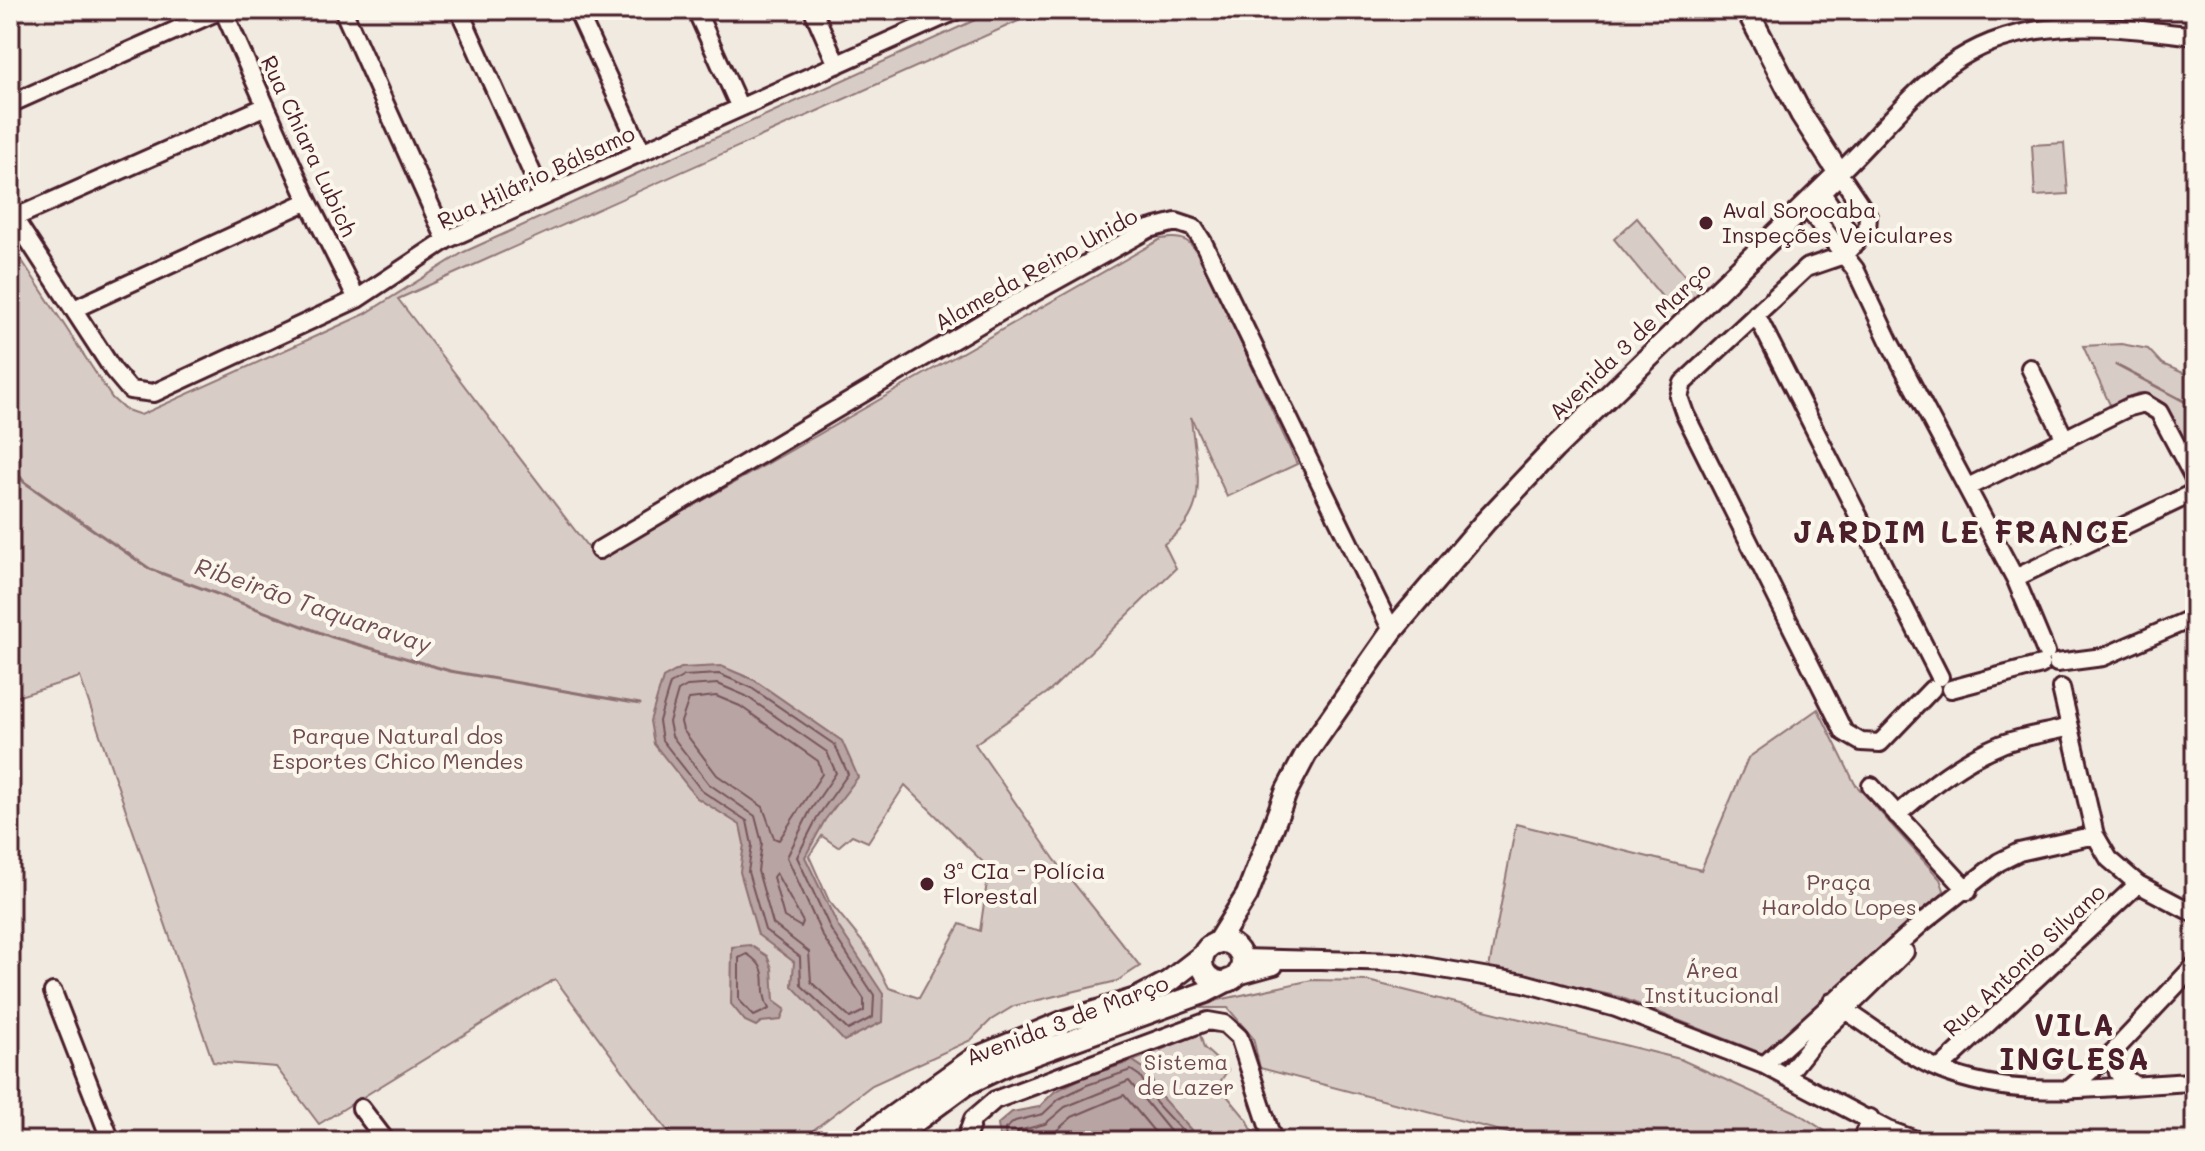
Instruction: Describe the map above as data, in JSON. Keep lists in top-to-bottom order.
{
  "streets": {
    "main road": ["Avenida 3 de Março"],
    "street": [
      "Rua Chiara Lubich",
      "Rua Hilário Bálsamo",
      "Alameda Reino Unido",
      "Rua Antonio Silvano"
    ]
  },
  "crossings": [
    ["Rua Chiara Lubich", "Rua Hilário Bálsamo"],
    ["Alameda Reino Unido", "Avenida 3 de Março"]
  ],
  "districts": ["JARDIM LE FRANCE", "VILA INGLESA"],
  "water": ["Ribeirão Taquaravay"],
  "parks": [
    "Parque Natural dos Esportes Chico Mendes",
    "Praça Haroldo Lopes",
    "Área Institucional",
    "Sistema de Lazer"
  ],
  "places": ["Aval Sorocaba Inspeções Veiculares", "3ª CIa - Polícia Florestal"]
}
